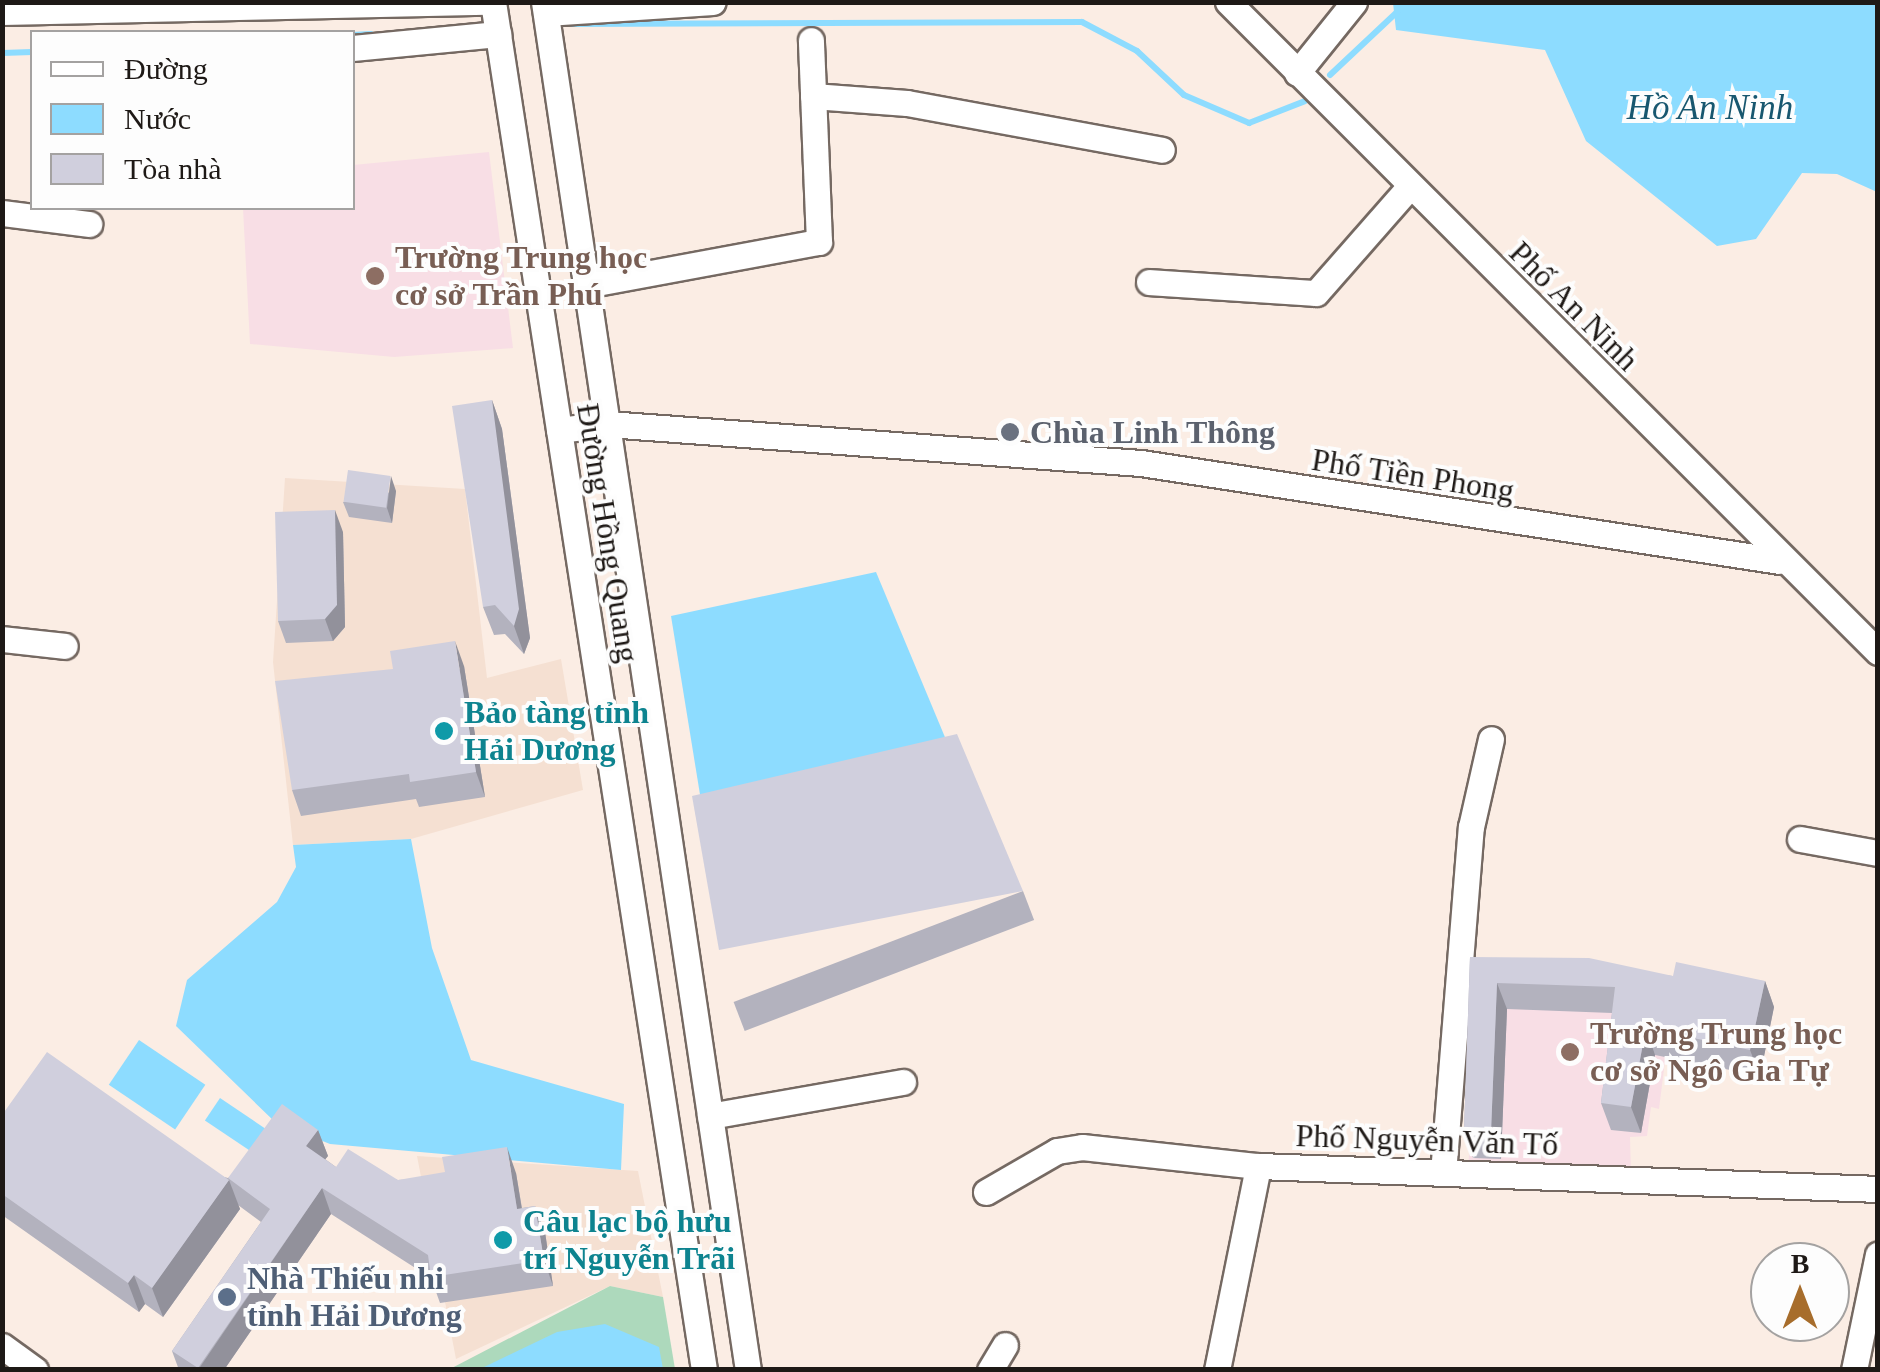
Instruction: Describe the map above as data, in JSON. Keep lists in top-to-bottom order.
{
  "streets": {
    "street": [
      "Phố An Ninh",
      "Phố Tiền Phong",
      "Đường Hồng Quang",
      "Phố Nguyễn Văn Tố"
    ]
  },
  "crossings": [
    ["Phố An Ninh", "Phố Tiền Phong"],
    ["Phố Tiền Phong", "Đường Hồng Quang"]
  ],
  "water": ["Hồ An Ninh"],
  "places": [
    "Trường Trung học cơ sở Trần Phú",
    "Chùa Linh Thông",
    "Bảo tàng tỉnh Hải Dương",
    "Trường Trung học cơ sở Ngô Gia Tự",
    "Câu lạc bộ hưu trí Nguyễn Trãi",
    "Nhà Thiếu nhi tỉnh Hải Dương"
  ],
  "legend": ["Đường", "Nước", "Tòa nhà"],
  "north": "top"
}
